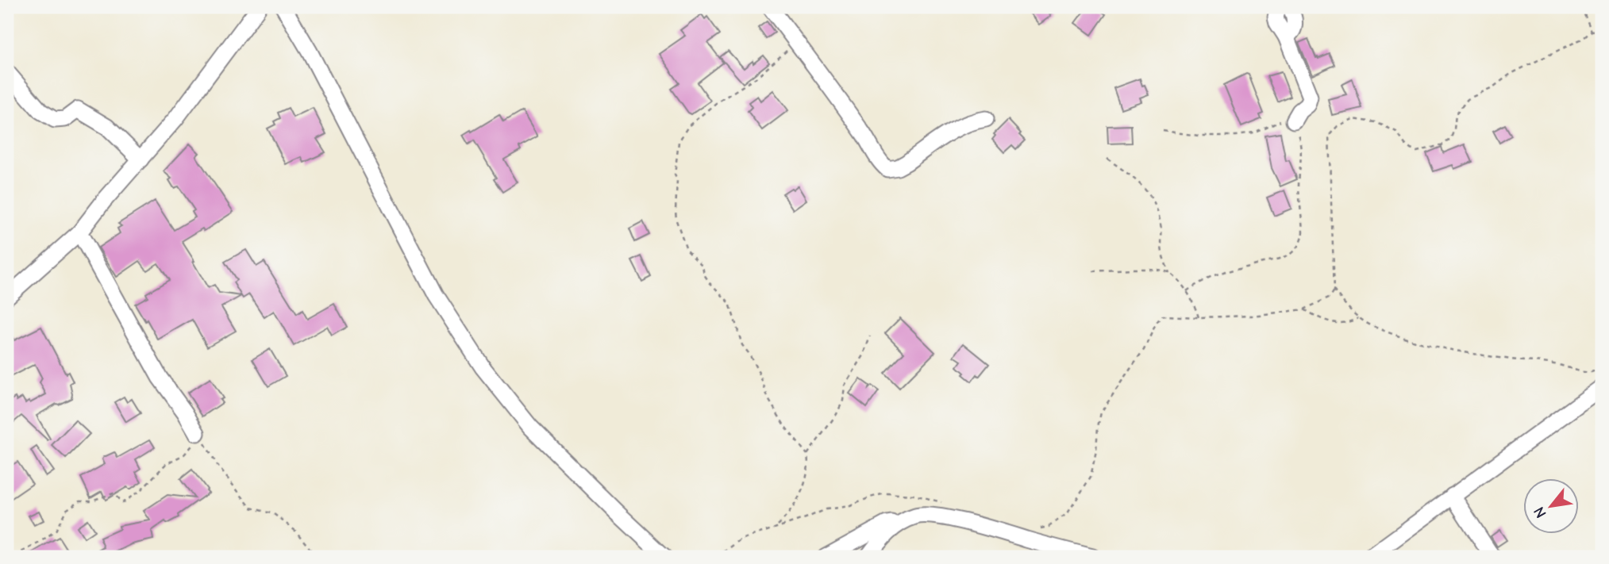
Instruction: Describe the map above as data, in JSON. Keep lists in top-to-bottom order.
{
  "north": "bottom left"
}
